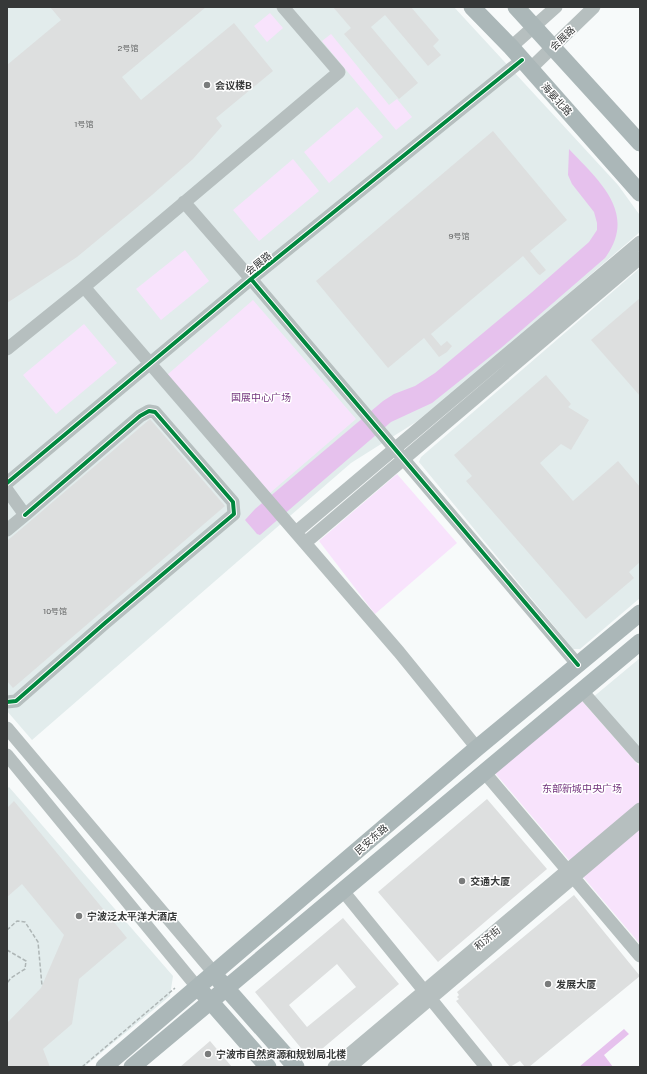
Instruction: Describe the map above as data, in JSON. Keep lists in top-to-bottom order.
{
  "streets": {
    "main road": ["海晏北路", "民安东路"],
    "street": ["会展路", "和济街"]
  },
  "crossings": [
    ["会展路", "海晏北路"]
  ],
  "parks": ["国展中心广场", "东部新城中央广场"],
  "places": [
    "会议楼B",
    "交通大厦",
    "宁波泛太平洋大酒店",
    "发展大厦",
    "宁波市自然资源和规划局北楼"
  ],
  "house_numbers": [
    "2号馆",
    "1号馆",
    "9号馆",
    "10号馆"
  ]
}
